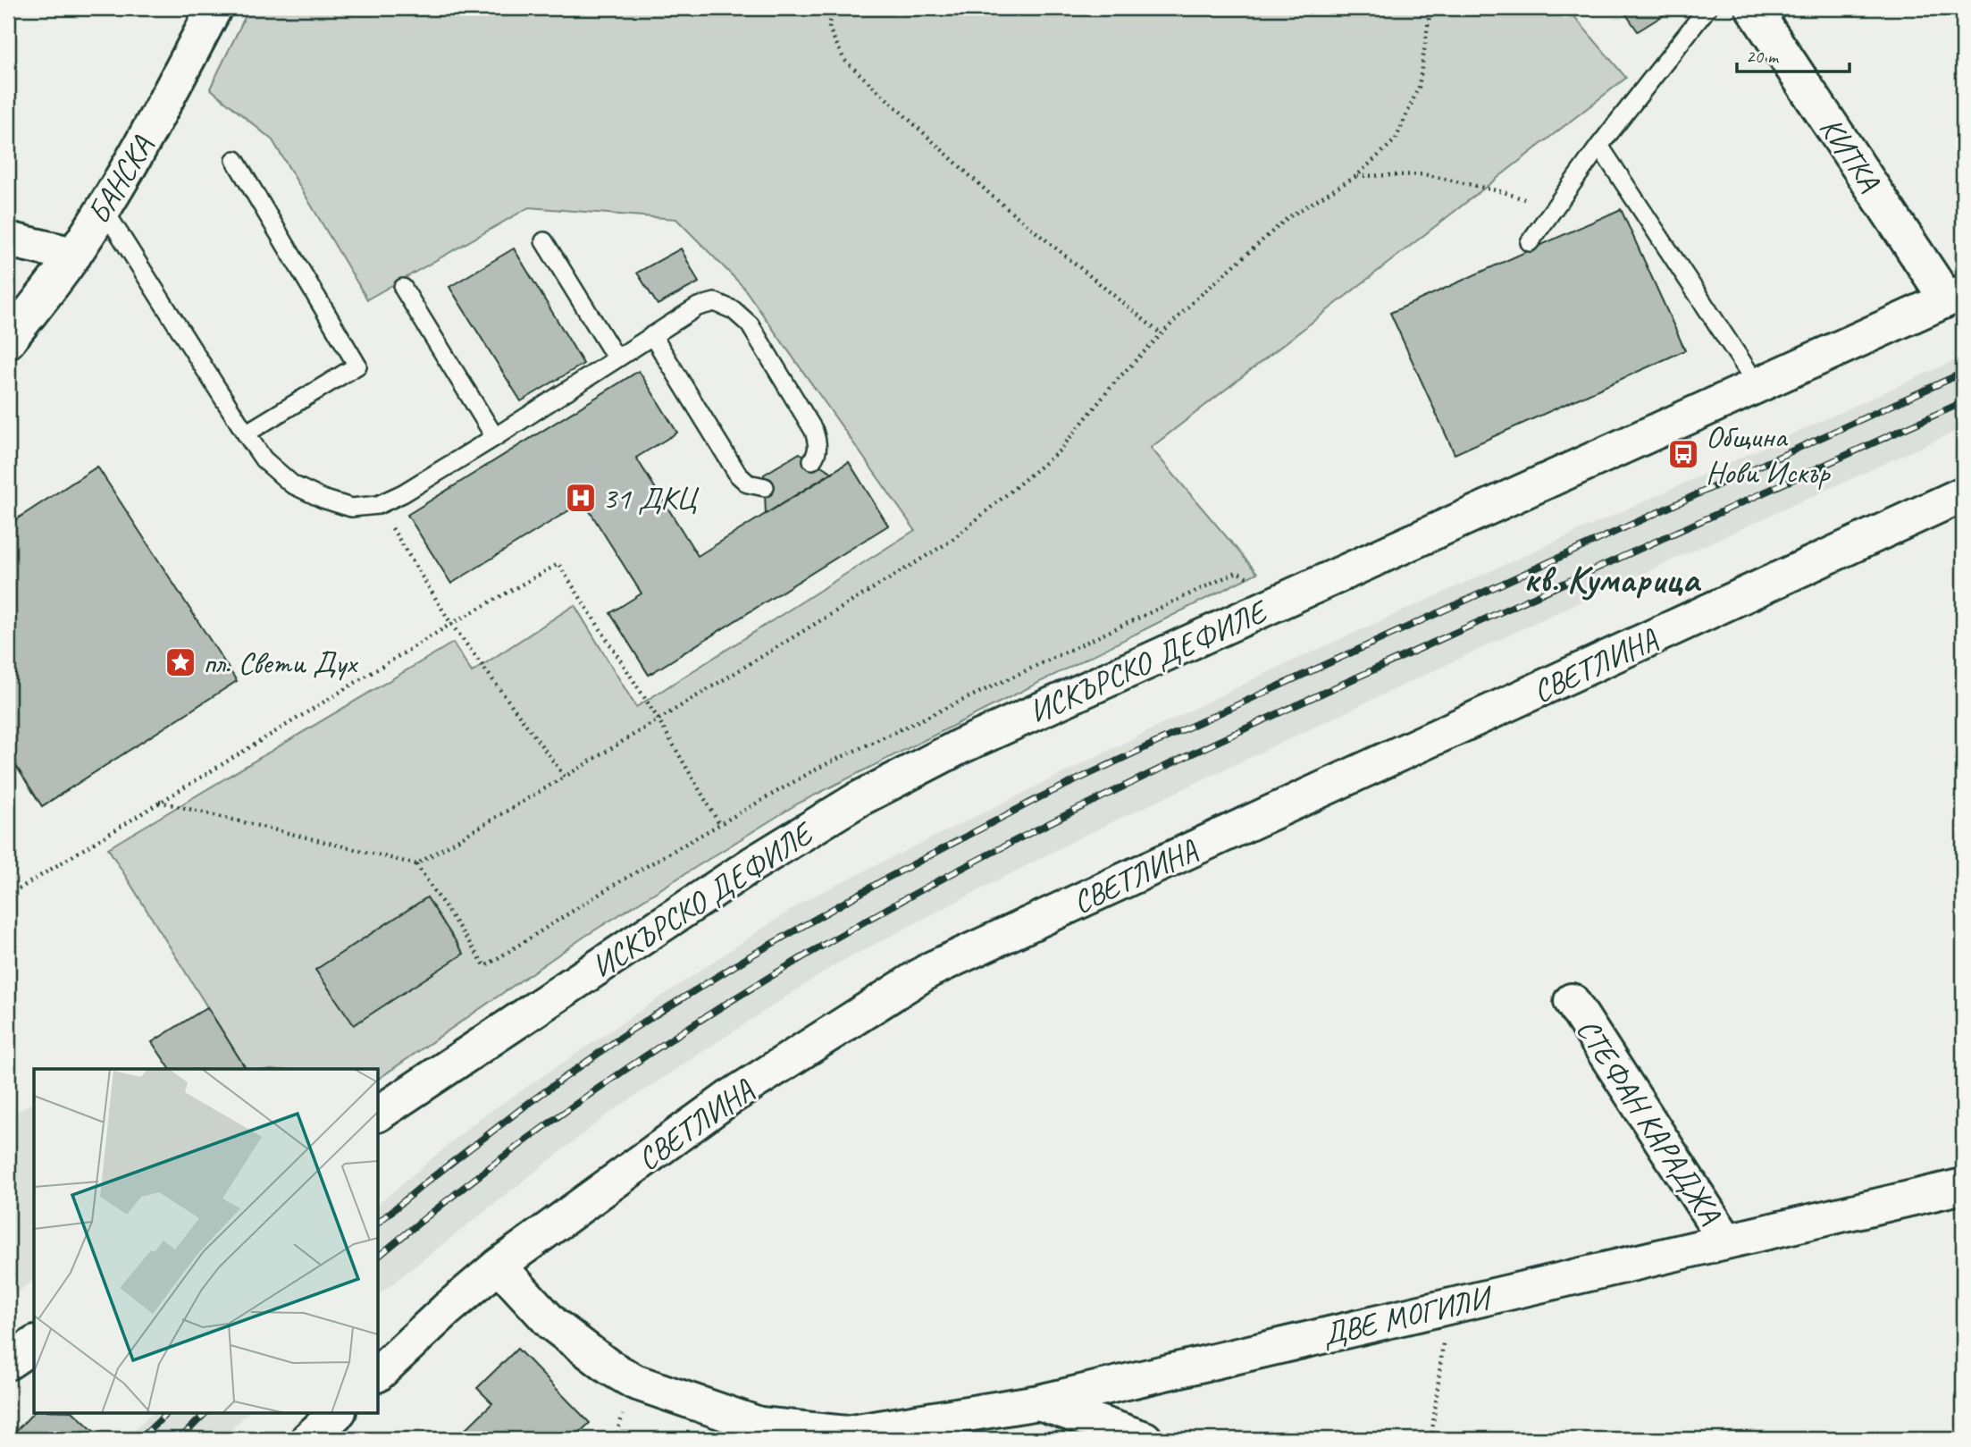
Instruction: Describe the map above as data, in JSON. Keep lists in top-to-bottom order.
{
  "streets": {
    "street": [
      "КИТКА",
      "БАНСКА",
      "ИСКЪРСКО ДЕФИЛЕ",
      "СВЕТЛИНА",
      "СТЕФАН КАРАДЖА",
      "ДВЕ МОГИЛИ"
    ]
  },
  "crossings": [
    ["КИТКА", "ИСКЪРСКО ДЕФИЛЕ"],
    ["СВЕТЛИНА", "ДВЕ МОГИЛИ"],
    ["СТЕФАН КАРАДЖА", "ДВЕ МОГИЛИ"]
  ],
  "districts": ["кв. Кумарица"],
  "places": {
    "bus stop": ["Община Нови Искър"],
    "hospital": ["31 ДКЦ"],
    "place": ["пл. Свети Дух"]
  },
  "scale_bar": "20 m"
}
